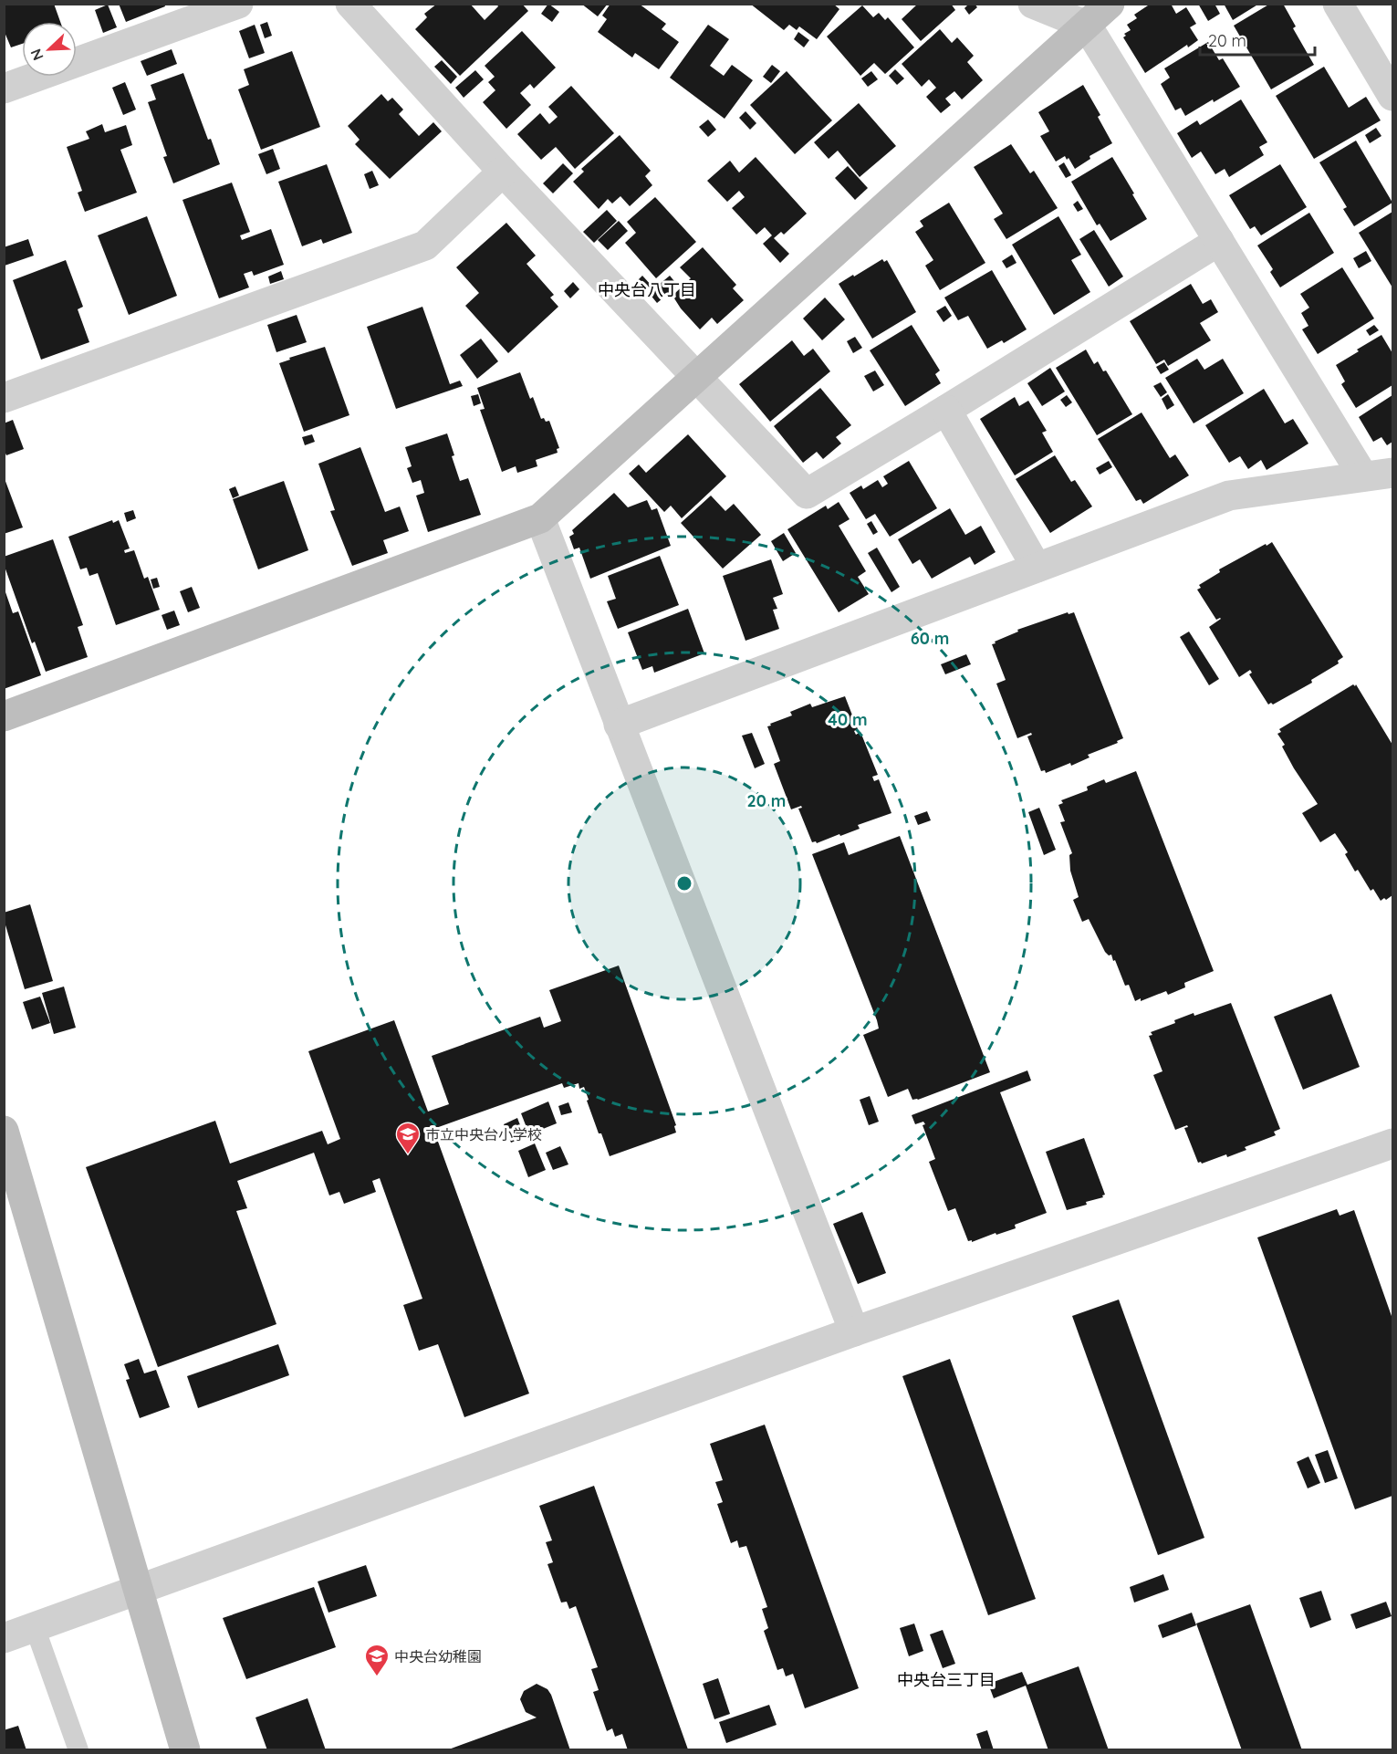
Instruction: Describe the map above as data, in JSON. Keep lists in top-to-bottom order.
{
  "districts": ["中央台八丁目", "中央台三丁目"],
  "places": {
    "school or university": ["市立中央台小学校", "中央台幼稚園"]
  },
  "scale_bar": "20 m",
  "north": "bottom left",
  "rings": ["60 m", "40 m", "20 m"]
}
